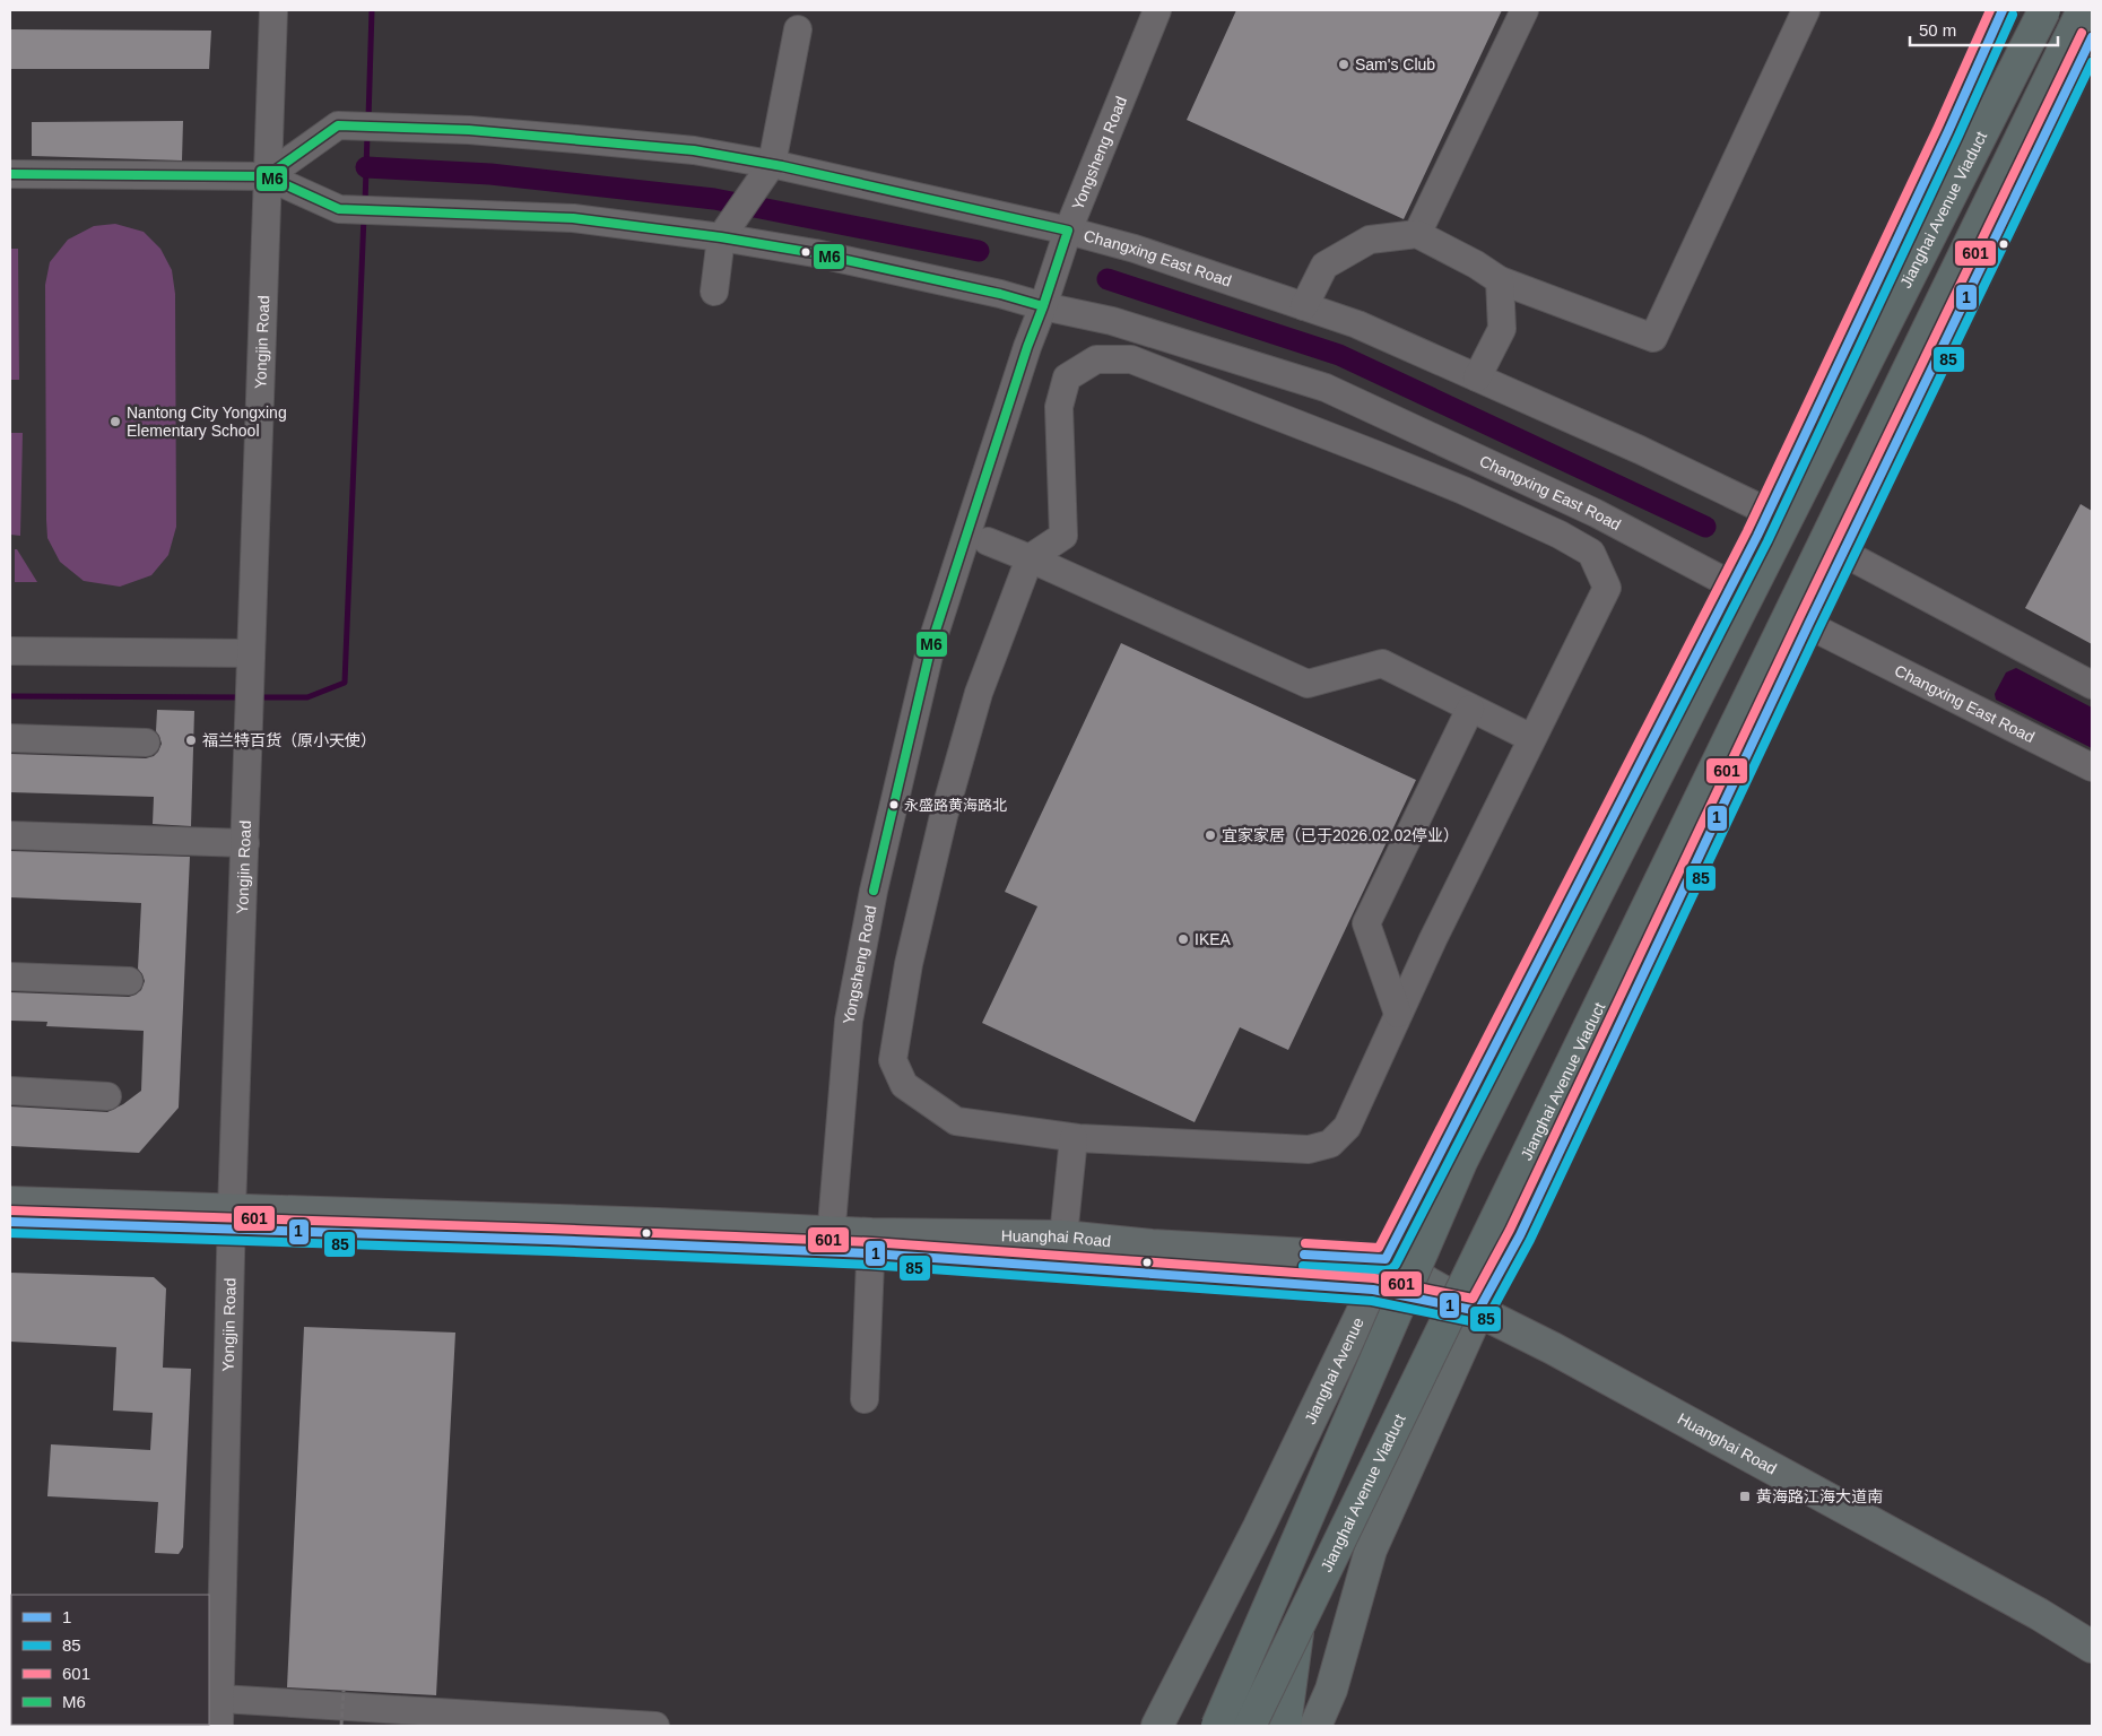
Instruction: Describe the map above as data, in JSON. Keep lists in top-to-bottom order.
{
  "streets": {
    "highway": ["Jianghai Avenue Viaduct"],
    "main road": ["Huanghai Road", "Jianghai Avenue"],
    "street": ["Yongsheng Road", "Changxing East Road", "Yongjin Road"]
  },
  "crossings": [
    ["Yongsheng Road", "Changxing East Road"],
    ["Yongsheng Road", "Huanghai Road"],
    ["Changxing East Road", "Yongjin Road"],
    ["Changxing East Road", "Jianghai Avenue"],
    ["Yongjin Road", "Huanghai Road"],
    ["Huanghai Road", "Jianghai Avenue"]
  ],
  "places": {
    "other": [
      "Sam's Club",
      "Nantong City Yongxing Elementary School",
      "福兰特百货（原小天使）",
      "永盛路黄海路北",
      "宜家家居（已于2026.02.02停业）",
      "IKEA"
    ],
    "transit": ["黄海路江海大道南"]
  },
  "lines": [
    "transit line 1",
    "transit line 601",
    "transit line 85",
    "transit line M6"
  ],
  "legend": [
    "1",
    "85",
    "601",
    "M6"
  ],
  "scale_bar": "50 m"
}
